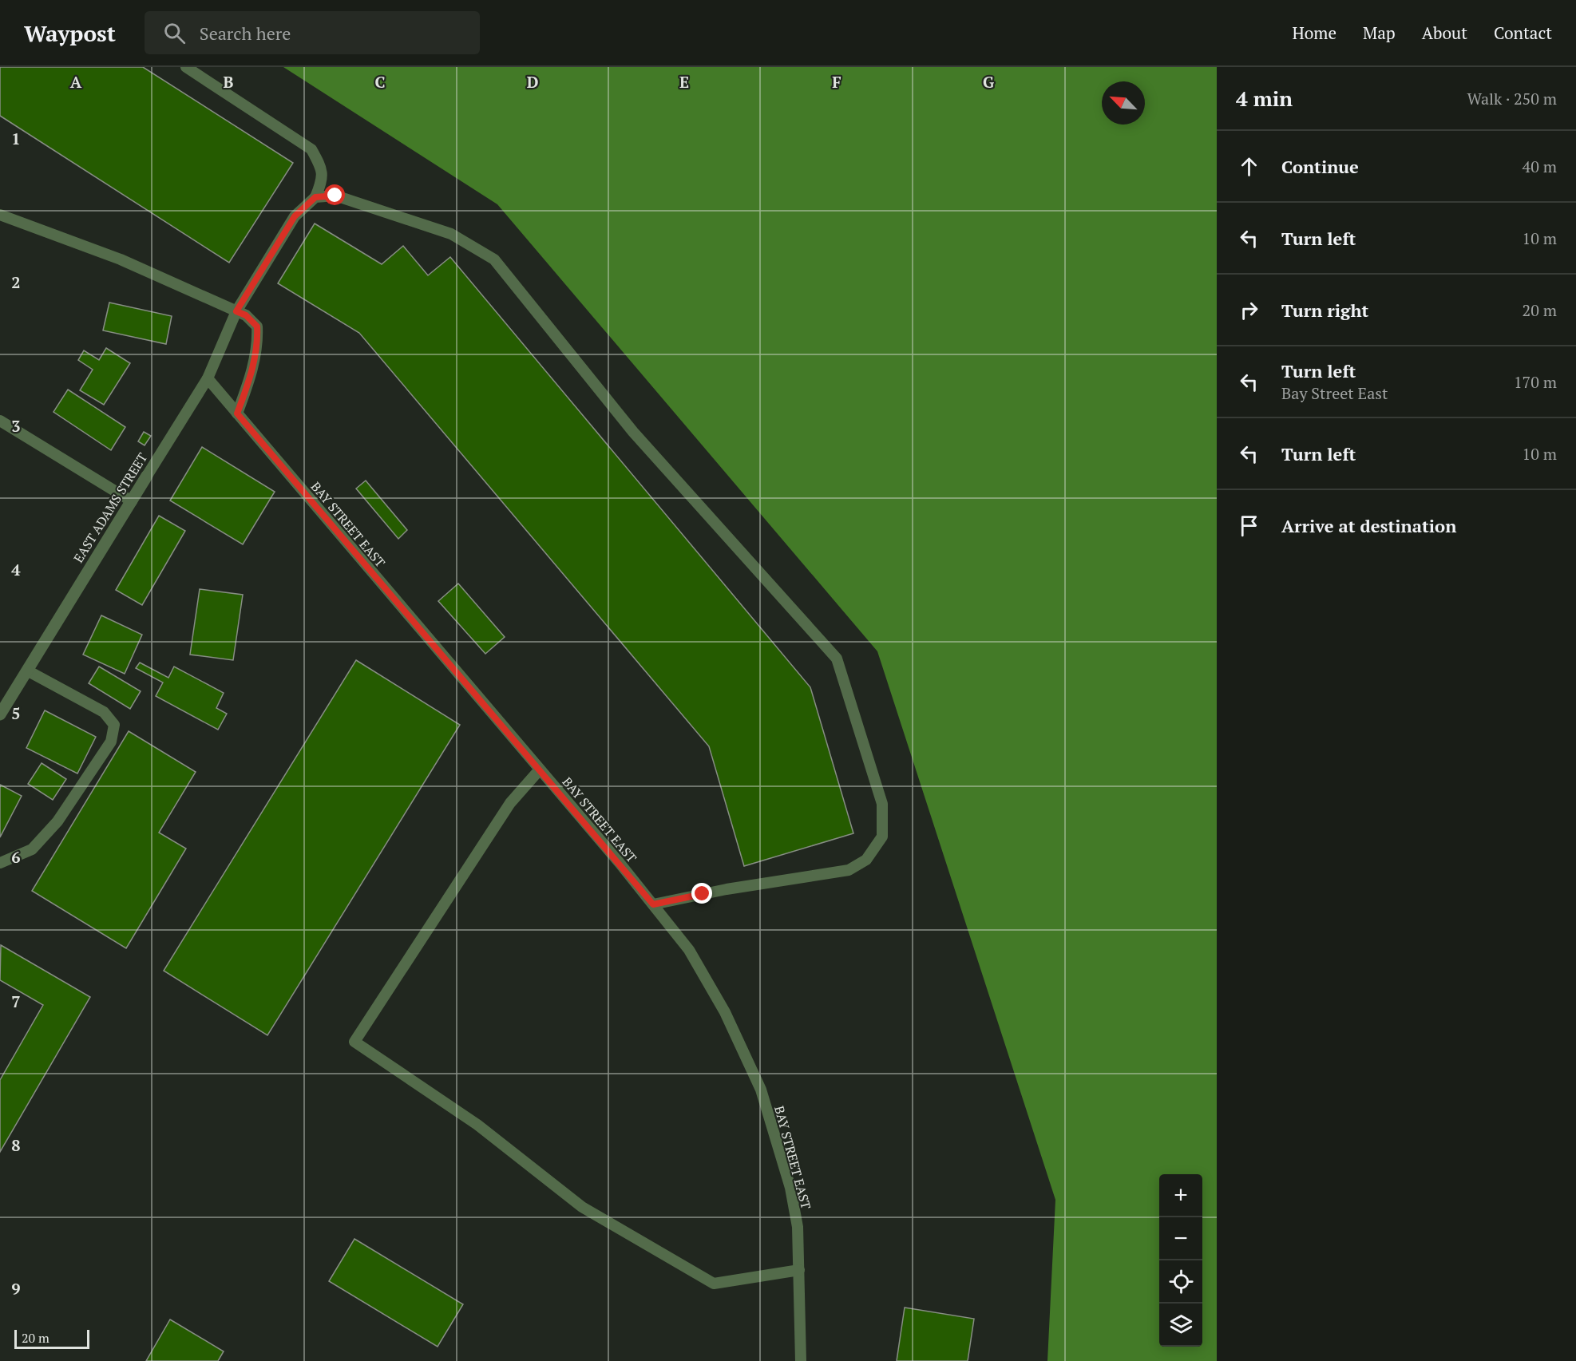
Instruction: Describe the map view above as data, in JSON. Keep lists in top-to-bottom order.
{
  "streets": {
    "street": ["EAST ADAMS STREET"],
    "lane": ["BAY STREET EAST"]
  },
  "crossings": [
    ["EAST ADAMS STREET", "BAY STREET EAST"]
  ],
  "scale_bar": "20 m",
  "north": "top left",
  "page": {
    "header": "Waypost",
    "search": "Search here",
    "nav": [
      "Home",
      "Map",
      "About",
      "Contact"
    ],
    "heading": ["4 min", "Walk · 250 m"],
    "list": [
      ["Continue", "40 m"],
      ["Turn left", "10 m"],
      ["Turn right", "20 m"],
      ["Turn left", "Bay Street East", "170 m"],
      ["Turn left", "10 m"],
      "Arrive at destination"
    ],
    "map_buttons": ["+", "−"],
    "scale": "20 m"
  },
  "grid": {
    "columns": [
      "A",
      "B",
      "C",
      "D",
      "E",
      "F",
      "G"
    ],
    "rows": [
      "1",
      "2",
      "3",
      "4",
      "5",
      "6",
      "7",
      "8",
      "9"
    ]
  }
}
